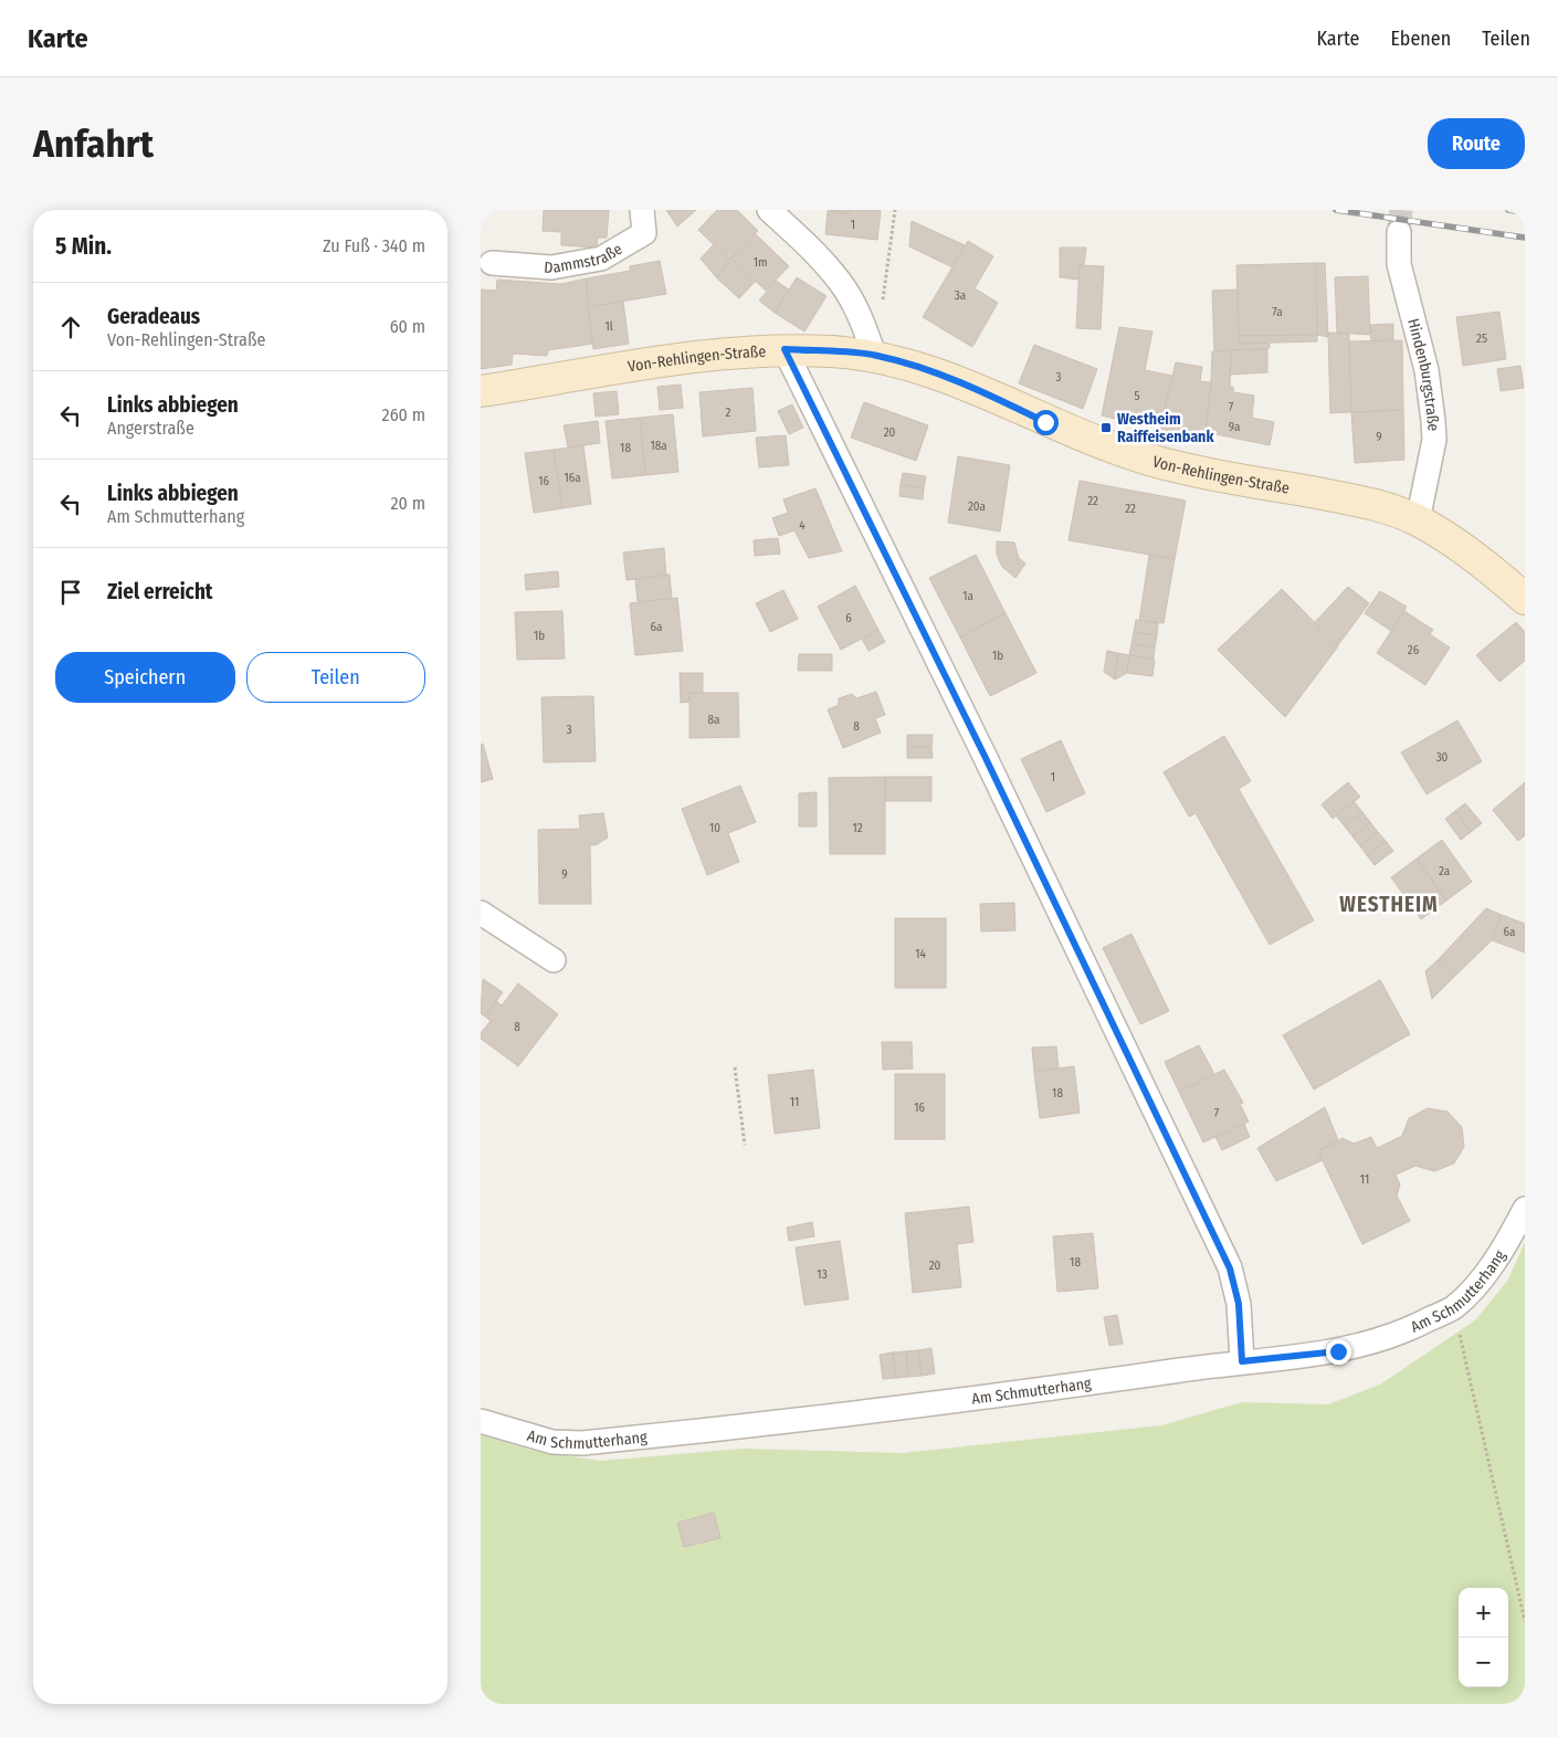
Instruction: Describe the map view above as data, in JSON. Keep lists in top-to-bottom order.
{
  "streets": {
    "street": [
      "Dammstraße",
      "Von-Rehlingen-Straße",
      "Hindenburgstraße",
      "Am Schmutterhang"
    ]
  },
  "crossings": [
    ["Von-Rehlingen-Straße", "Hindenburgstraße"]
  ],
  "districts": ["WESTHEIM"],
  "places": {
    "transit": ["Westheim Raiffeisenbank"]
  },
  "house_numbers": [
    "1",
    "1m",
    "3a",
    "7a",
    "1l",
    "25",
    "3",
    "5",
    "7",
    "2",
    "9a",
    "20",
    "9",
    "18a",
    "18",
    "16a",
    "16",
    "22",
    "20a",
    "22",
    "4",
    "1a",
    "6",
    "6a",
    "1b",
    "26",
    "1b",
    "8a",
    "8",
    "3",
    "30",
    "1",
    "10",
    "12",
    "2a",
    "9",
    "6a",
    "14",
    "8",
    "18",
    "11",
    "16",
    "7",
    "11",
    "18",
    "20",
    "13"
  ],
  "page": {
    "header": "Karte",
    "nav": ["Karte", "Ebenen", "Teilen"],
    "buttons": [
      "Route",
      ["Speichern", "Teilen"]
    ],
    "title": "Anfahrt",
    "heading": ["5 Min.", "Zu Fuß · 340 m"],
    "list": [
      ["Geradeaus", "Von-Rehlingen-Straße", "60 m"],
      ["Links abbiegen", "Angerstraße", "260 m"],
      ["Links abbiegen", "Am Schmutterhang", "20 m"],
      "Ziel erreicht"
    ],
    "map_buttons": ["+", "−"]
  }
}
